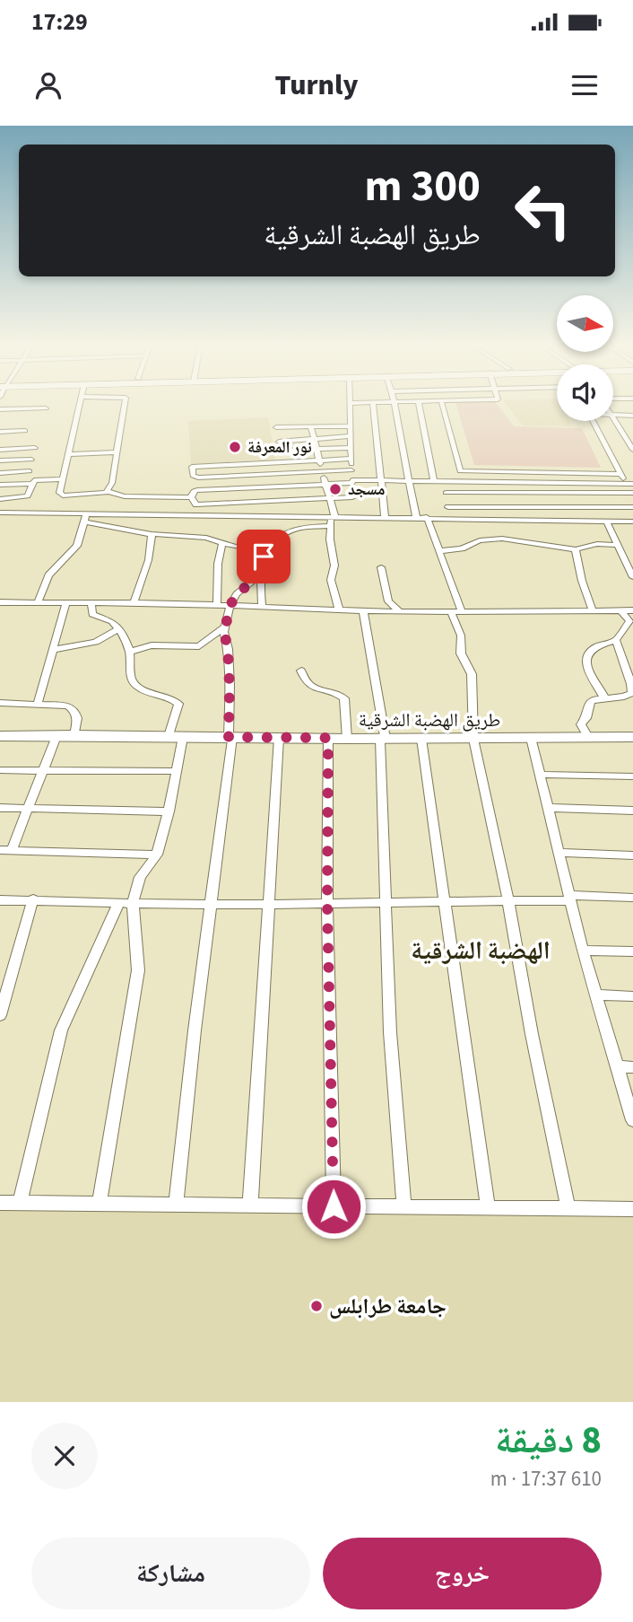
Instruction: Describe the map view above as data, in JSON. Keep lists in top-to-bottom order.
{
  "streets": {
    "main road": ["طريق الهضبة الشرقية"]
  },
  "districts": ["الهضبة الشرقية"],
  "places": ["نور المعرفة", "مسجد", "جامعة طرابلس"],
  "north": "right",
  "page": {
    "status": "17:29",
    "header": "Turnly",
    "turn": ["300 m", "طريق الهضبة الشرقية"],
    "heading": ["8 دقيقة", "610 m · 17:37"],
    "buttons": ["خروج", "مشاركة"]
  }
}
